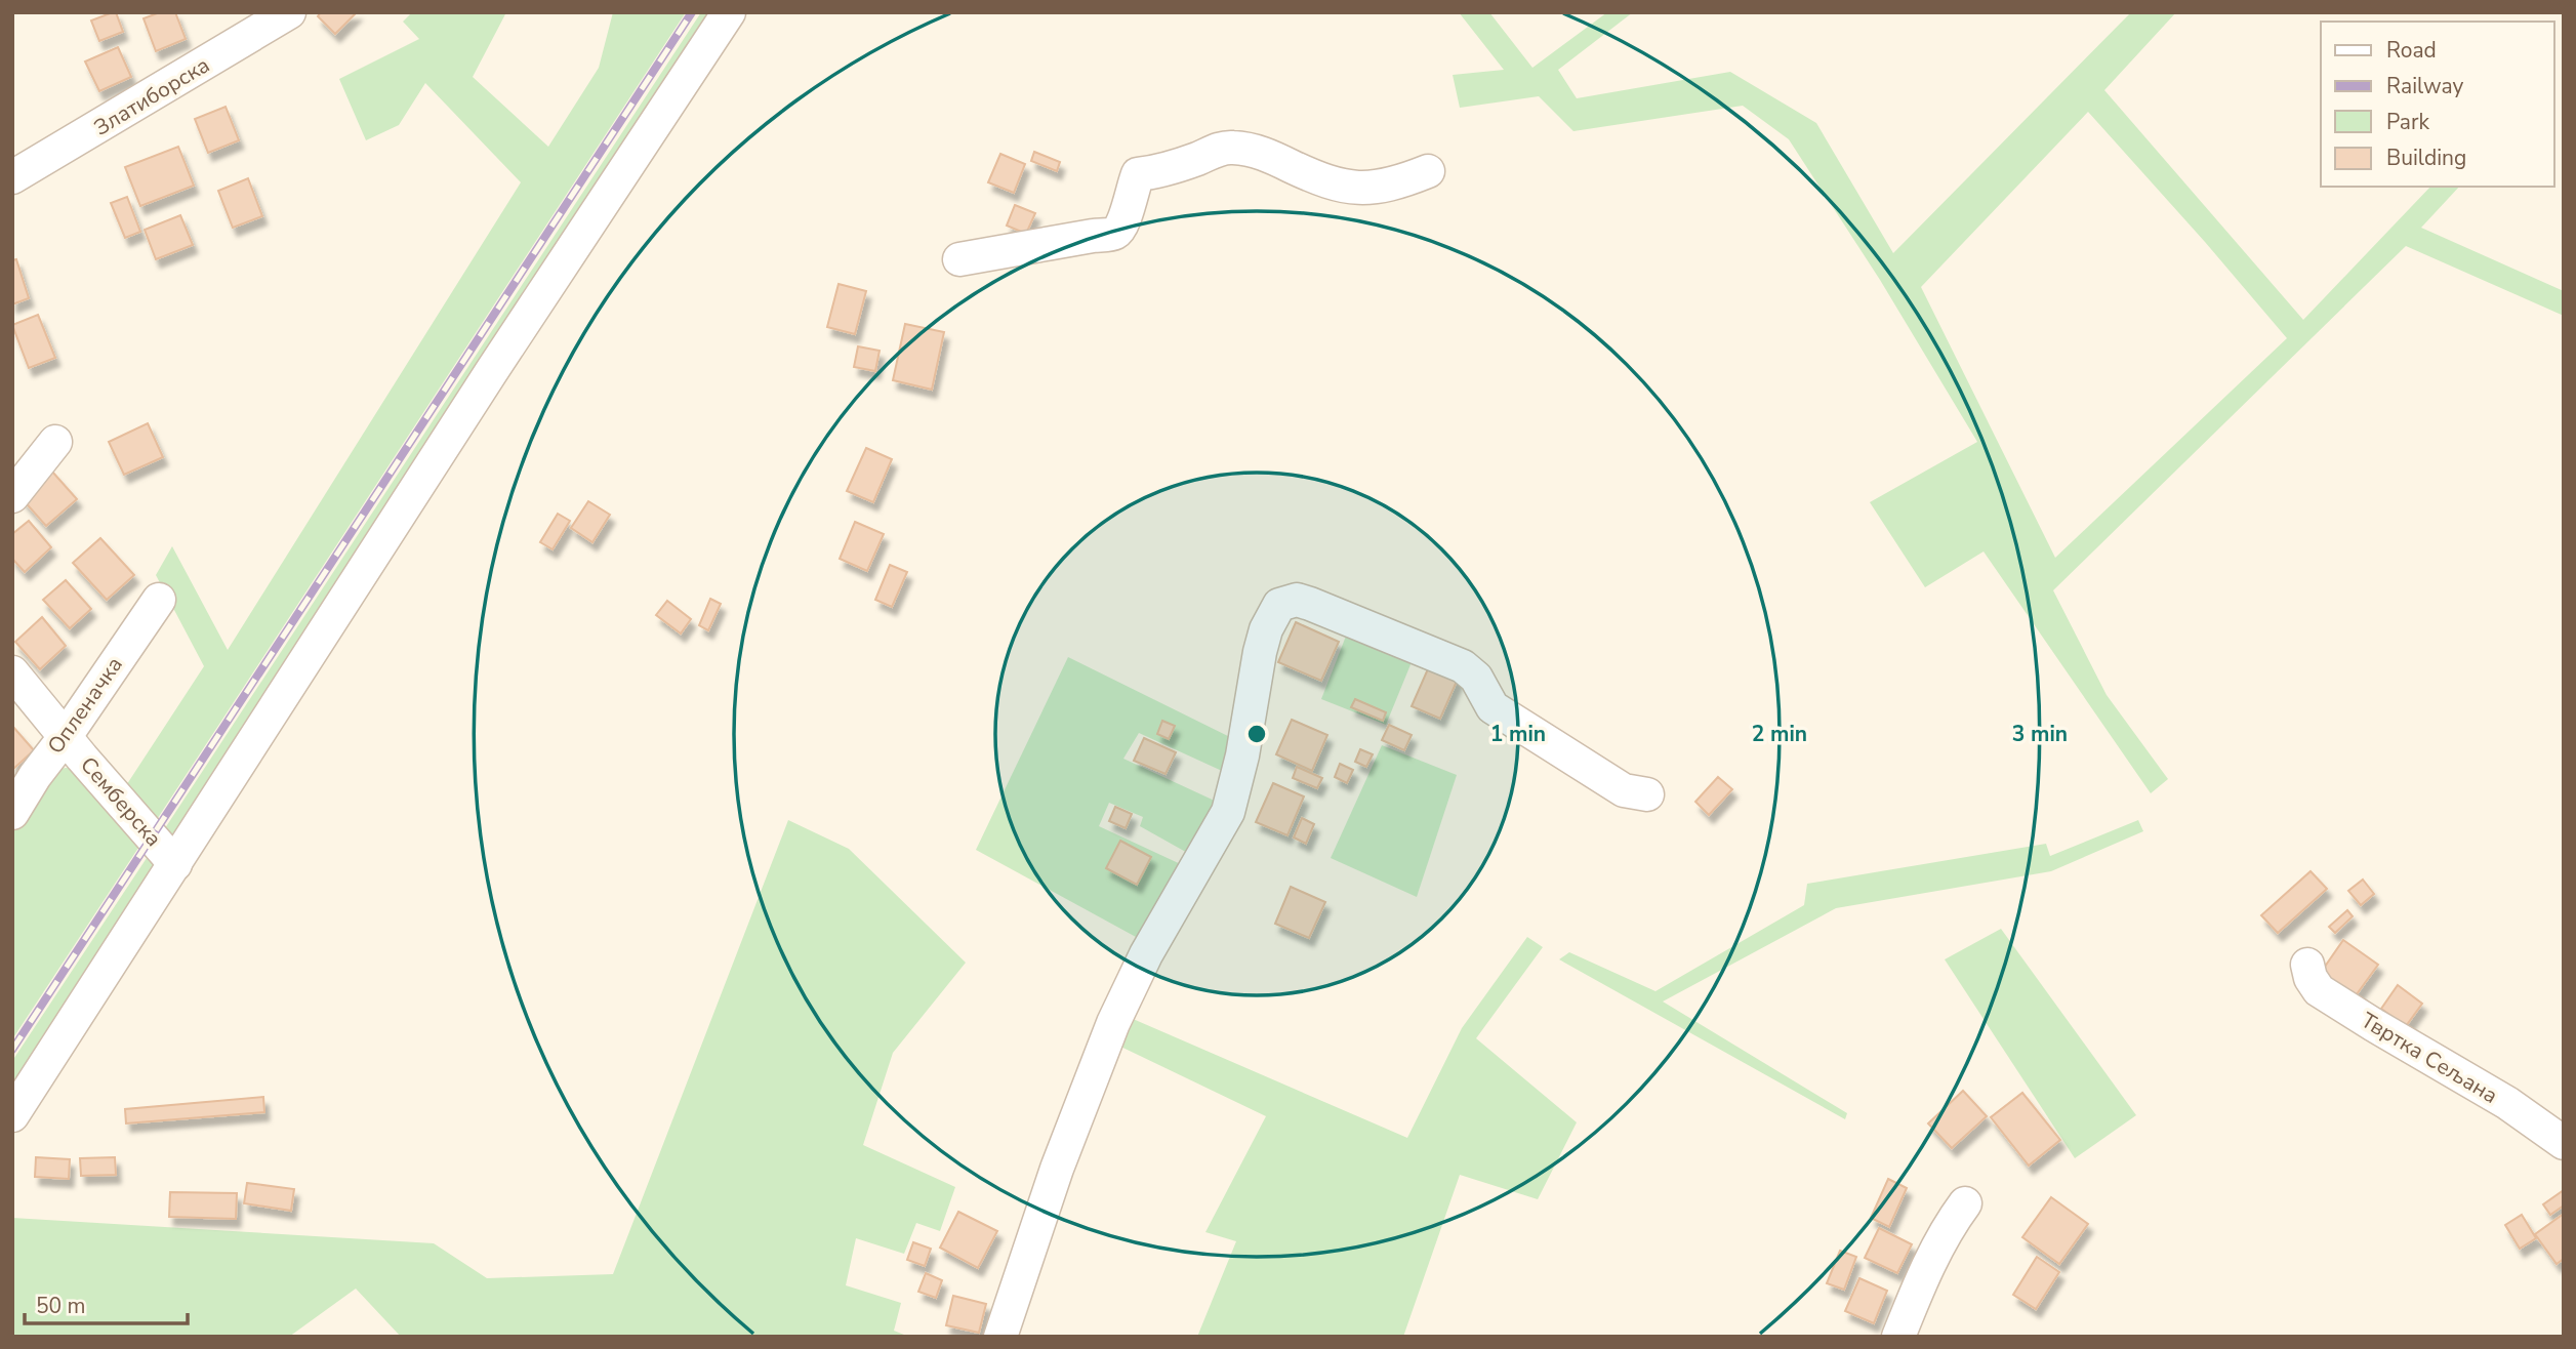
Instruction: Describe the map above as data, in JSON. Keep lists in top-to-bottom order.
{
  "streets": {
    "street": [
      "Златиборска",
      "Опленачка",
      "Семберска",
      "Твртка Сељана"
    ]
  },
  "crossings": [
    ["Опленачка", "Семберска"]
  ],
  "legend": [
    "Road",
    "Railway",
    "Park",
    "Building"
  ],
  "scale_bar": "50 m",
  "rings": ["1 min", "2 min", "3 min"]
}
